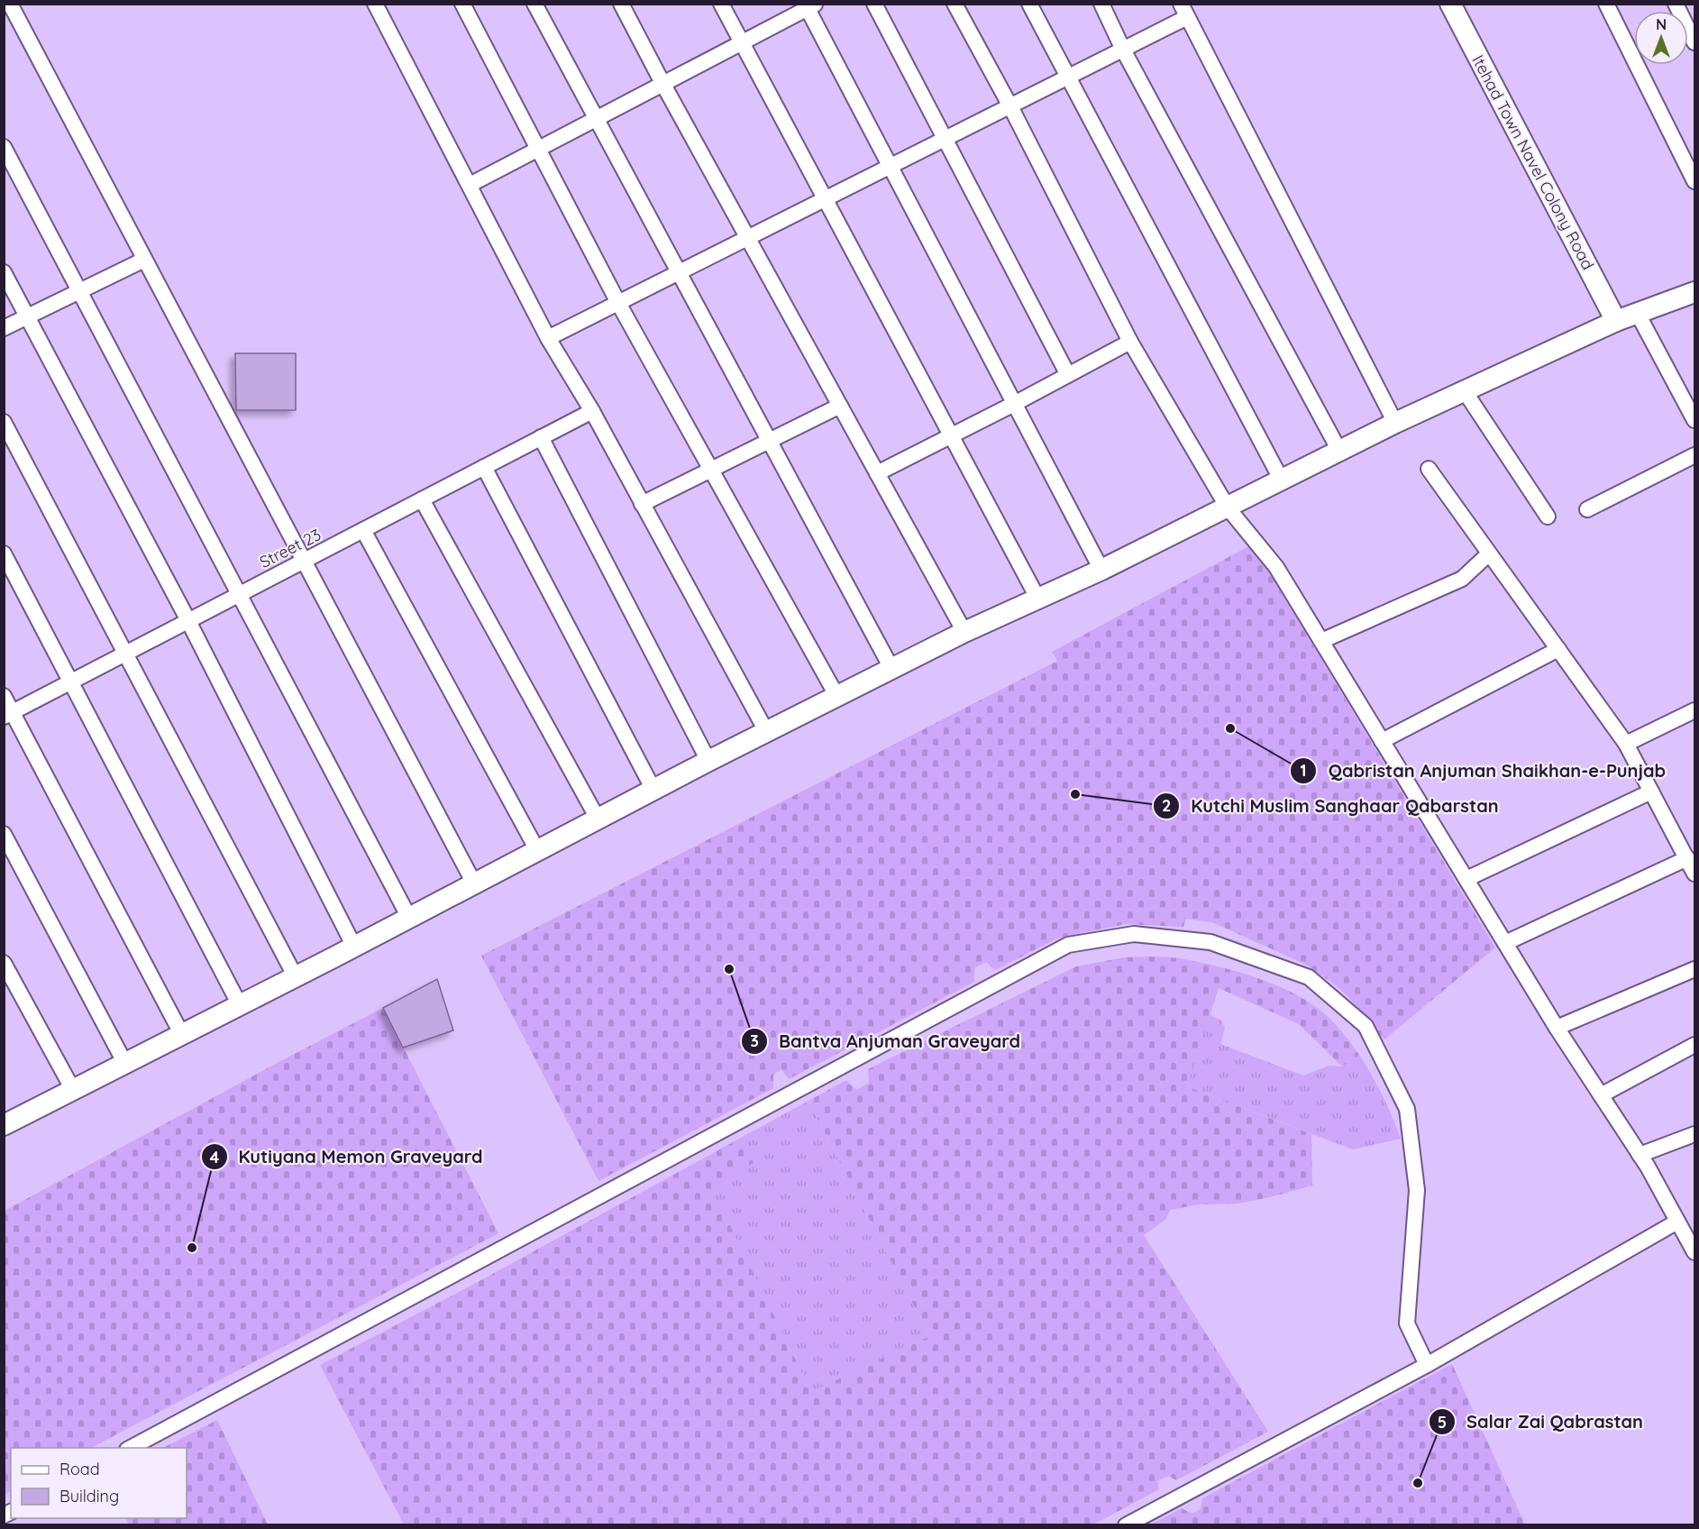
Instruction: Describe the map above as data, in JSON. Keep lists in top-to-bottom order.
{
  "streets": {
    "street": ["Itehad Town Navel Colony Road", "Street 23"]
  },
  "places": [
    "Qabristan Anjuman Shaikhan-e-Punjab",
    "Kutchi Muslim Sanghaar Qabarstan",
    "Bantva Anjuman Graveyard",
    "Kutiyana Memon Graveyard",
    "Salar Zai Qabrastan"
  ],
  "legend": ["Road", "Building"],
  "north": "top"
}
